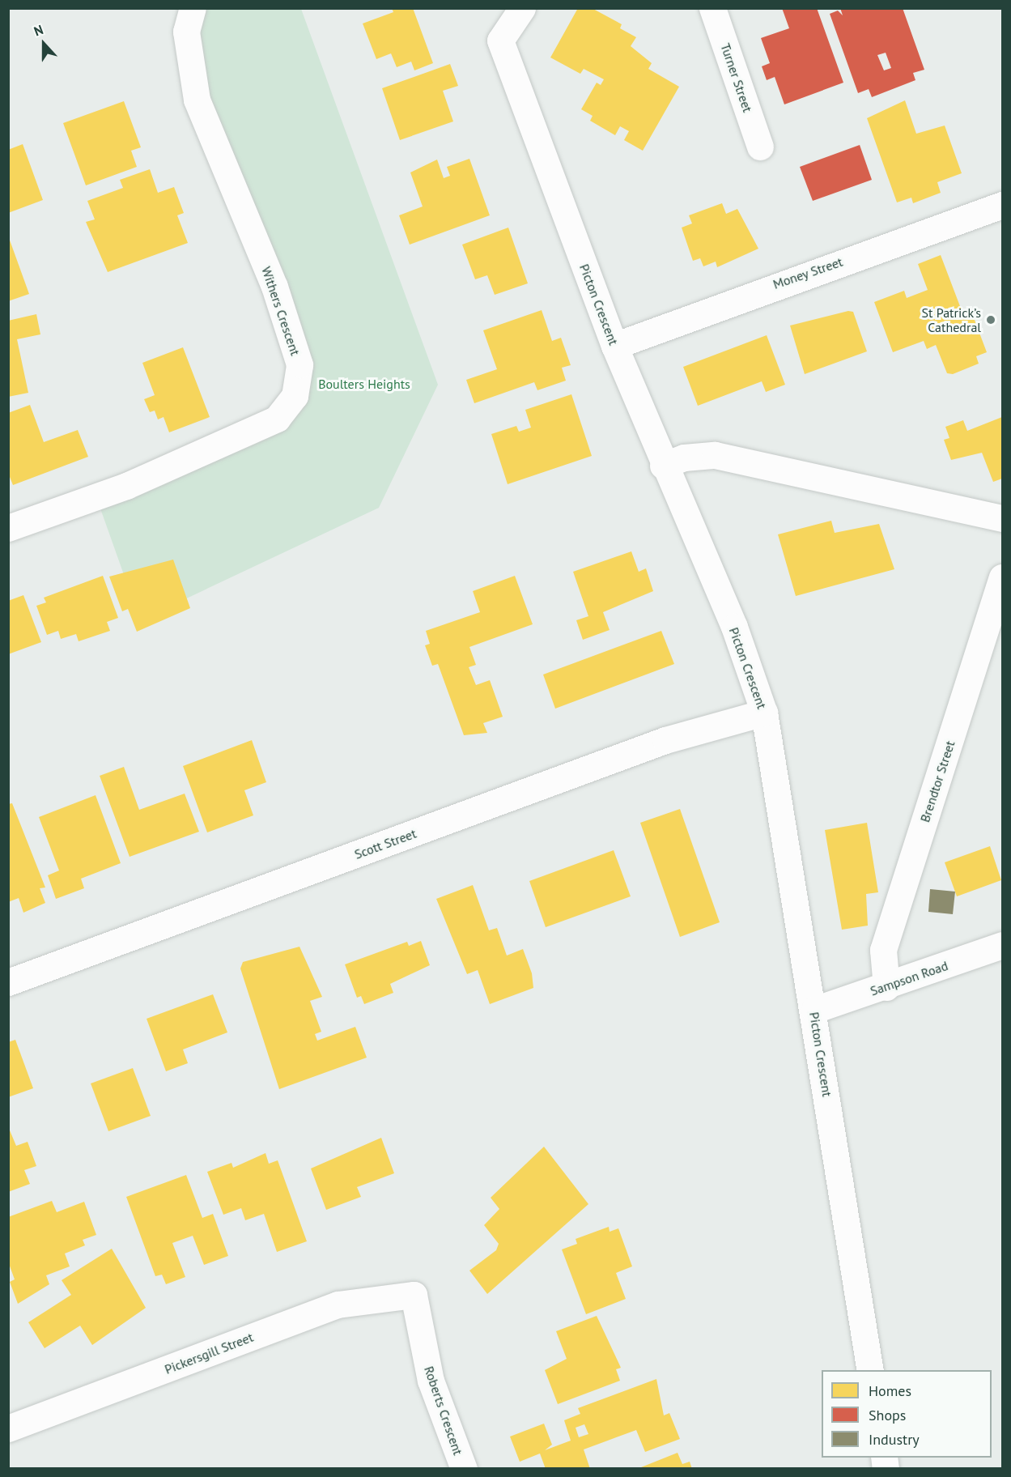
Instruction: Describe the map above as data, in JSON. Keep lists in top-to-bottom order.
{
  "streets": {
    "street": [
      "Turner Street",
      "Money Street",
      "Picton Crescent",
      "Withers Crescent",
      "Brendtor Street",
      "Scott Street",
      "Sampson Road",
      "Pickersgill Street",
      "Roberts Crescent"
    ]
  },
  "crossings": [
    ["Money Street", "Picton Crescent"],
    ["Picton Crescent", "Scott Street"],
    ["Picton Crescent", "Sampson Road"],
    ["Brendtor Street", "Sampson Road"],
    ["Pickersgill Street", "Roberts Crescent"]
  ],
  "parks": ["Boulters Heights"],
  "places": ["St Patrick’s Cathedral"],
  "legend": ["Homes", "Shops", "Industry"],
  "north": "top"
}
